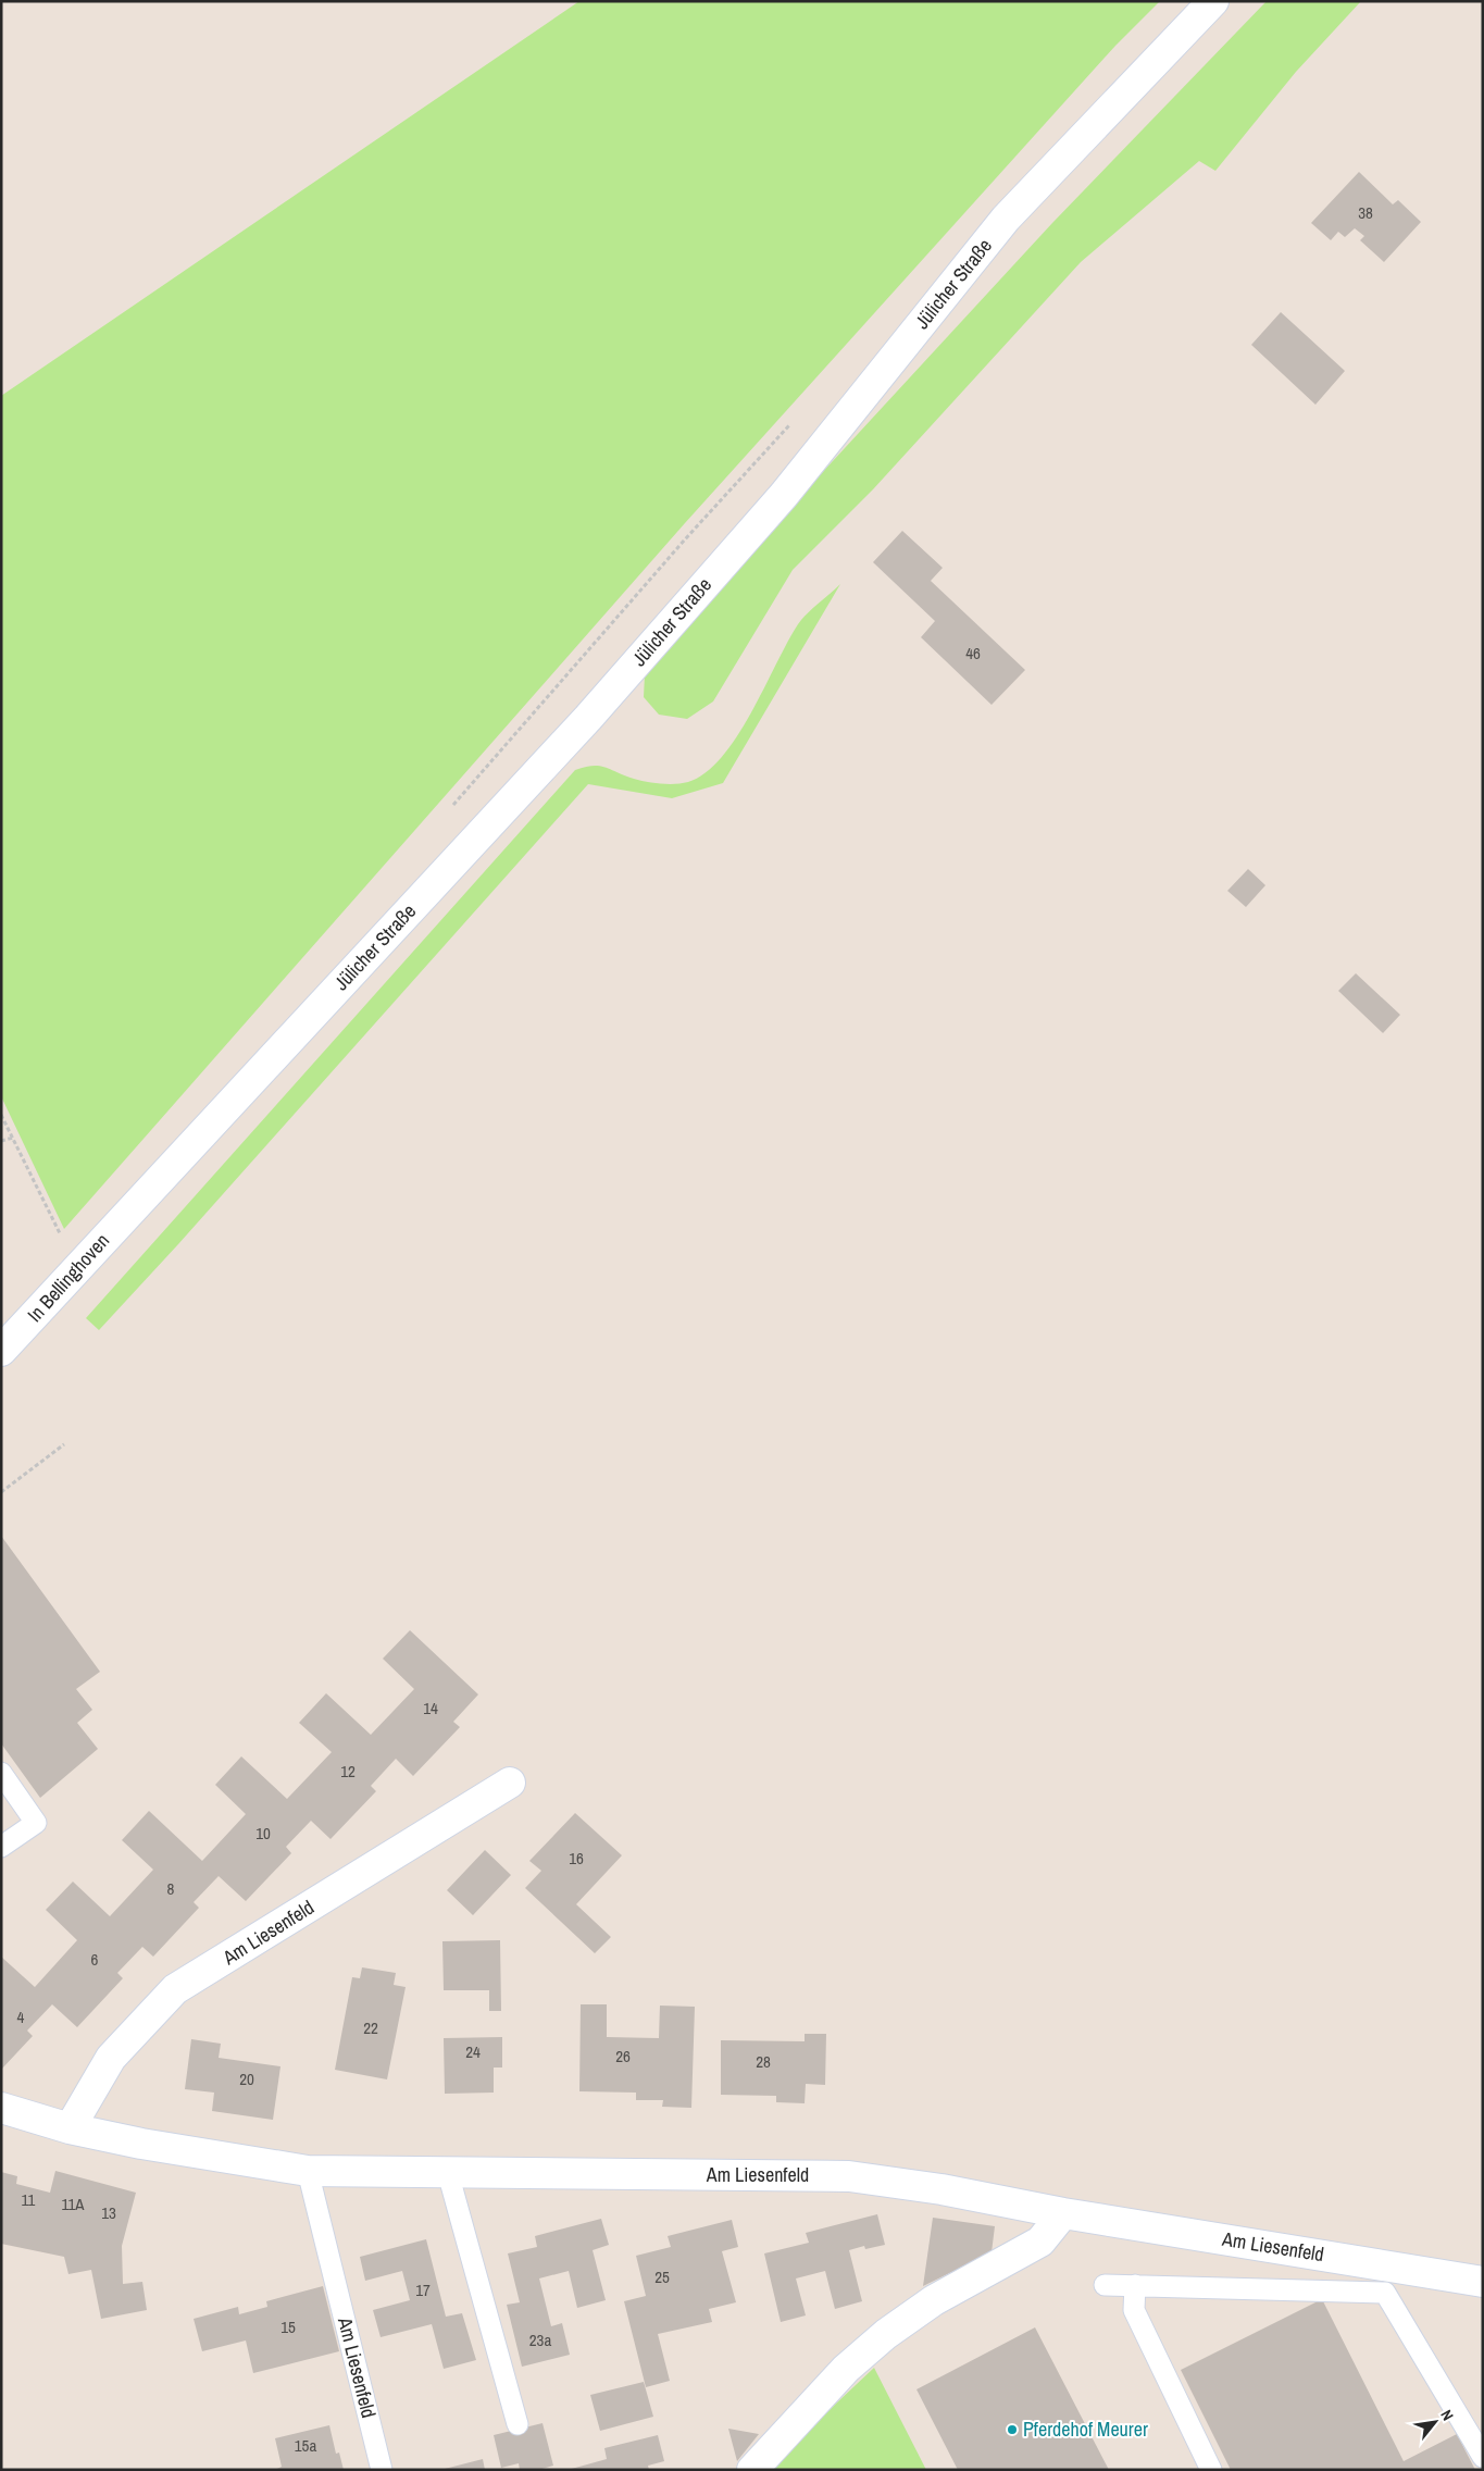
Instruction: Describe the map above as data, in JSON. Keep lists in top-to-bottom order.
{
  "streets": {
    "street": ["Jülicher Straße", "In Bellinghoven", "Am Liesenfeld"]
  },
  "crossings": [
    ["Jülicher Straße", "In Bellinghoven"]
  ],
  "places": ["Pferdehof Meurer"],
  "house_numbers": [
    "38",
    "46",
    "14",
    "12",
    "10",
    "16",
    "8",
    "6",
    "4",
    "22",
    "24",
    "26",
    "28",
    "20",
    "11",
    "11A",
    "13",
    "25",
    "17",
    "15",
    "23a",
    "15a"
  ],
  "north": "top right"
}
